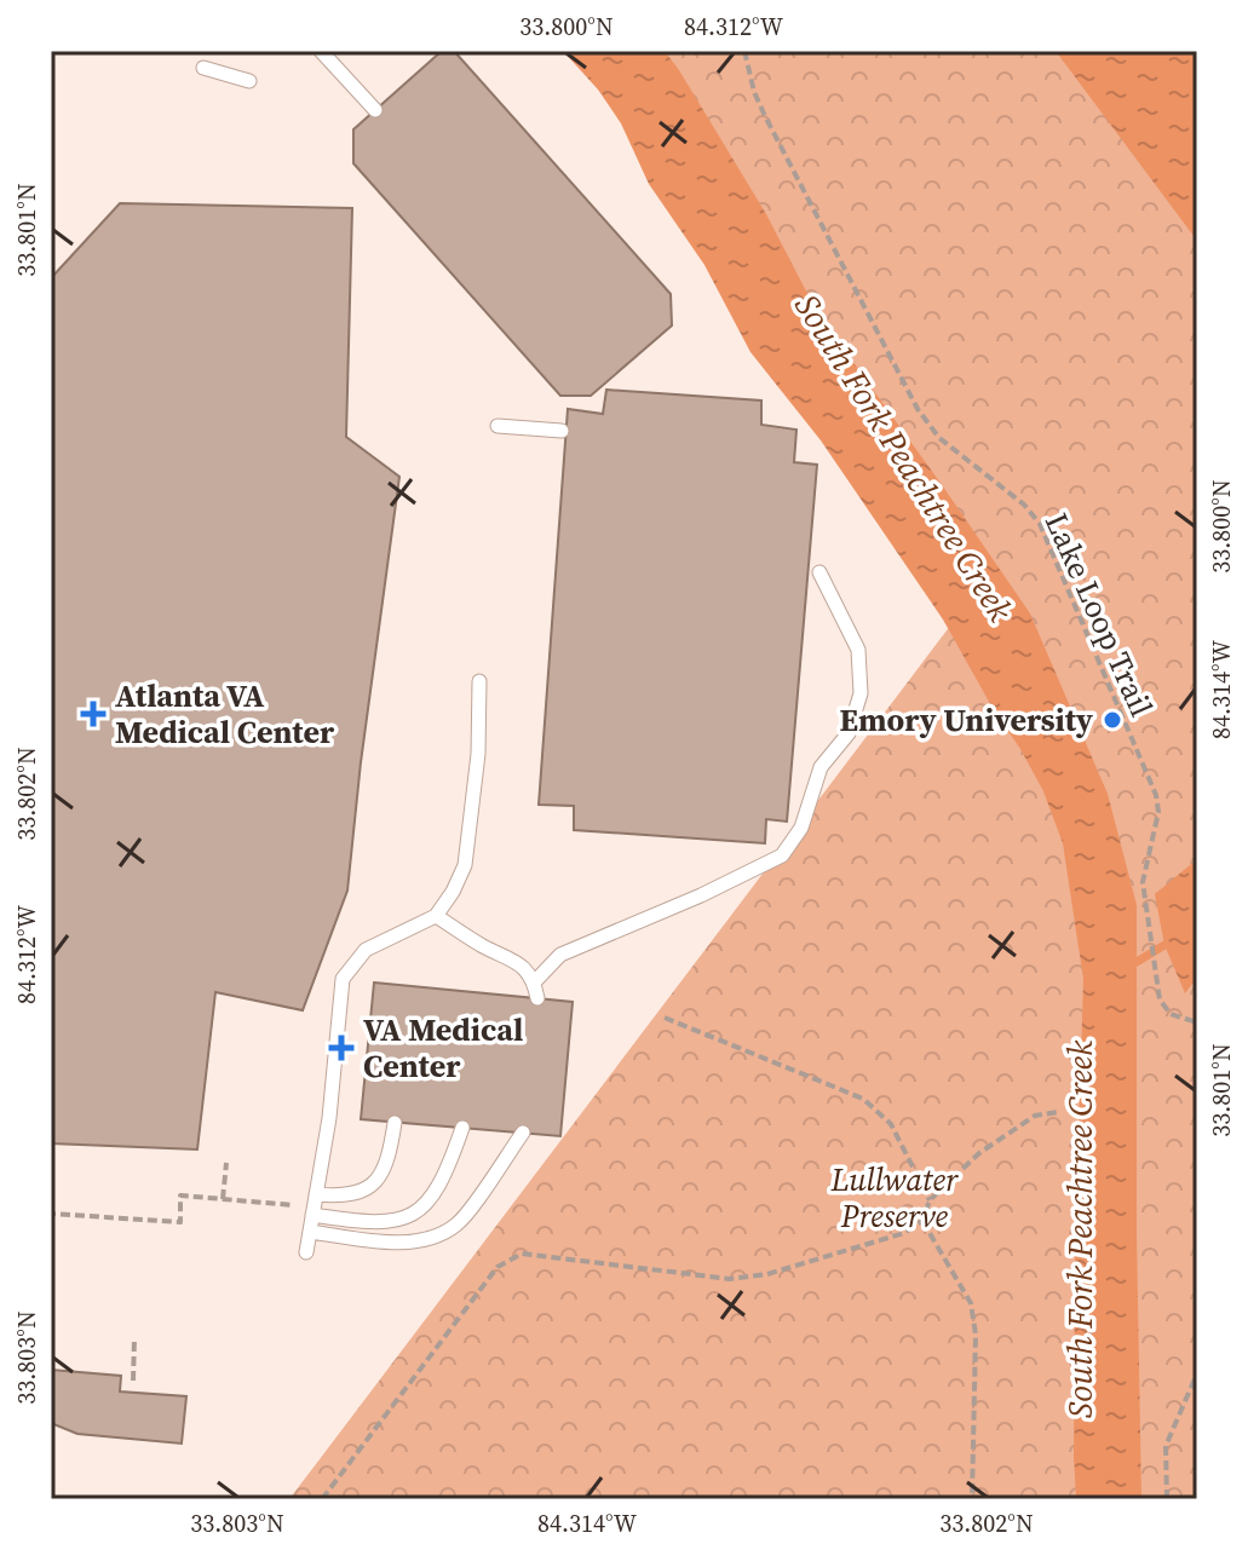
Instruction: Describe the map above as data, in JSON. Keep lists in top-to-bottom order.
{
  "streets": {
    "path": ["Lake Loop Trail"]
  },
  "water": ["South Fork Peachtree Creek"],
  "parks": ["Lullwater Preserve"],
  "places": {
    "health": ["Atlanta VA Medical Center", "VA Medical Center"],
    "other": ["Emory University"]
  },
  "coordinates": [
    "33.800°N",
    "84.312°W",
    "33.801°N",
    "84.314°W",
    "33.802°N",
    "33.803°N"
  ]
}
